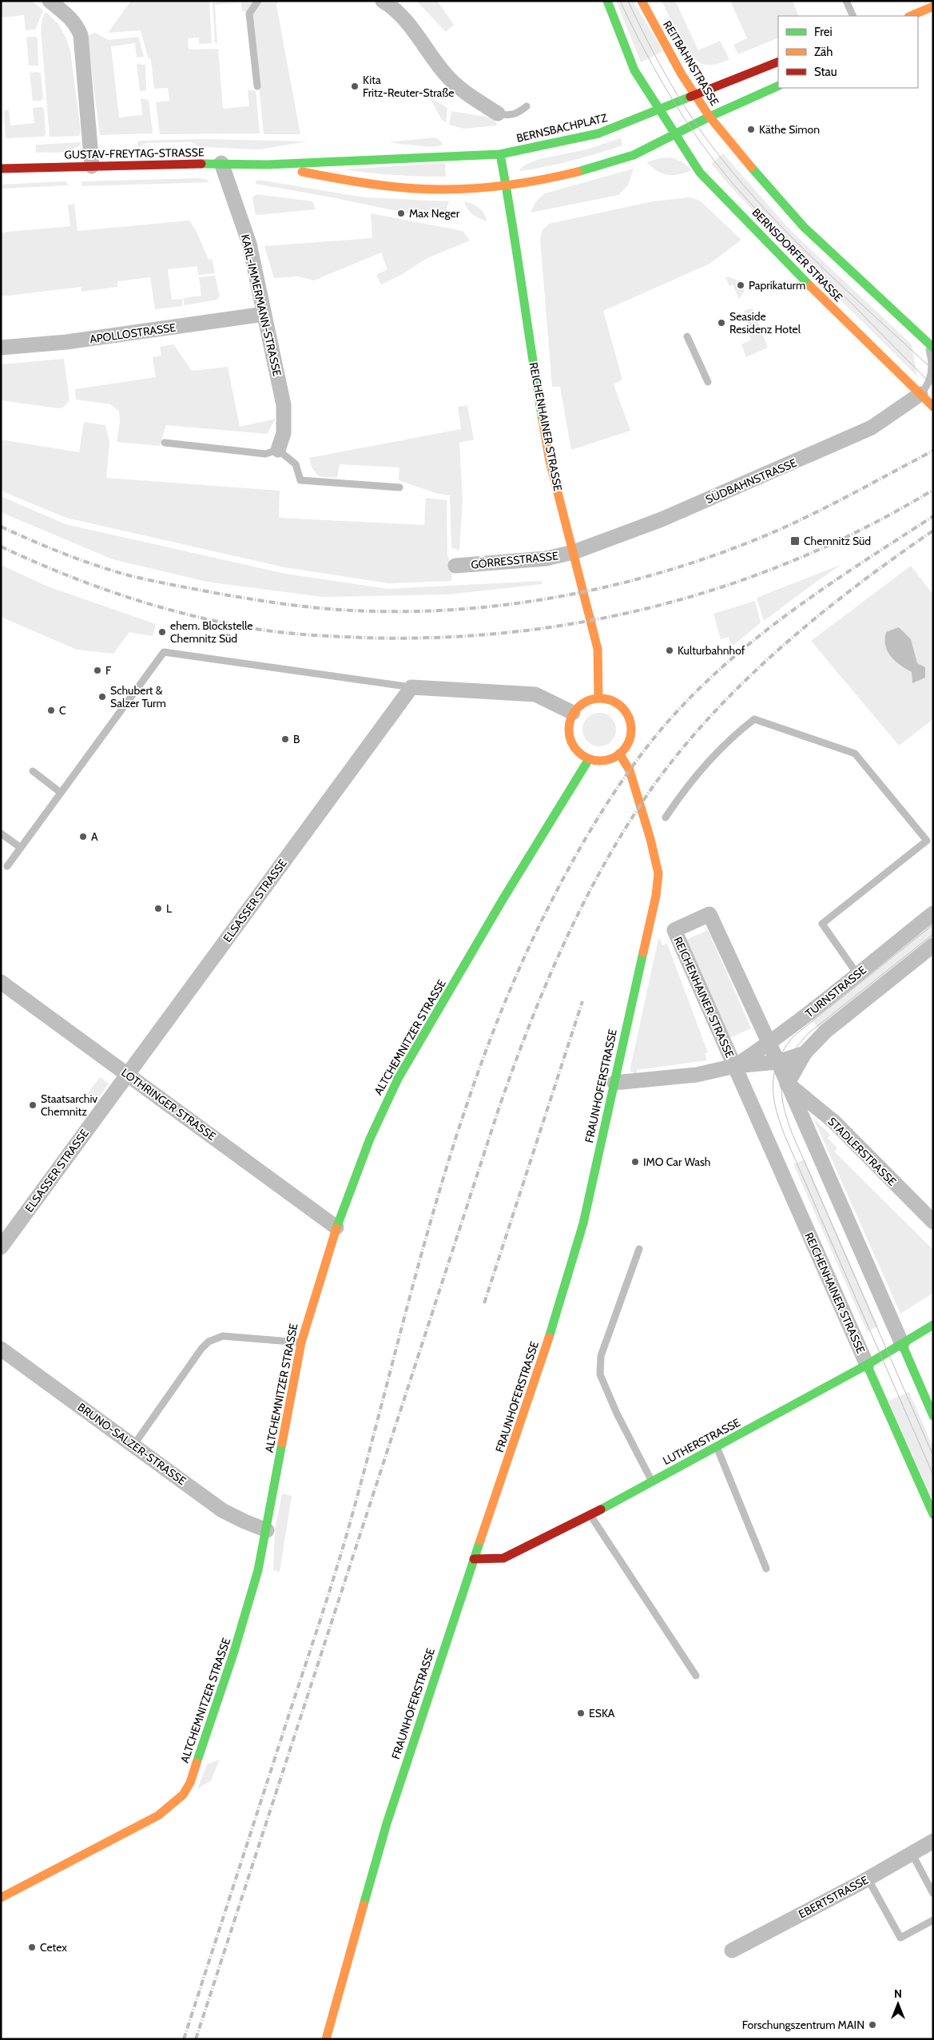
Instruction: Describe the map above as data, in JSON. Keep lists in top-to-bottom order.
{
  "streets": {
    "main road": [
      "REITBAHNSTRASSE",
      "BERNSBACHPLATZ",
      "GUSTAV-FREYTAG-STRASSE",
      "BERNSDORFER STRASSE",
      "REICHENHAINER STRASSE",
      "ALTCHEMNITZER STRASSE",
      "FRAUNHOFERSTRASSE",
      "LUTHERSTRASSE"
    ],
    "street": [
      "KARL-IMMERMANN-STRASSE",
      "APOLLOSTRASSE",
      "SÜDBAHNSTRASSE",
      "GÖRRESSTRASSE",
      "ELSASSER STRASSE",
      "TURNSTRASSE",
      "LOTHRINGER STRASSE",
      "STADLERSTRASSE",
      "BRUNO-SALZER-STRASSE",
      "EBERTSTRASSE"
    ]
  },
  "crossings": [
    ["REITBAHNSTRASSE", "BERNSBACHPLATZ"],
    ["BERNSBACHPLATZ", "GUSTAV-FREYTAG-STRASSE"],
    ["BERNSBACHPLATZ", "BERNSDORFER STRASSE"],
    ["BERNSBACHPLATZ", "REICHENHAINER STRASSE"],
    ["GUSTAV-FREYTAG-STRASSE", "KARL-IMMERMANN-STRASSE"],
    ["GUSTAV-FREYTAG-STRASSE", "REICHENHAINER STRASSE"],
    ["BERNSDORFER STRASSE", "SÜDBAHNSTRASSE"],
    ["KARL-IMMERMANN-STRASSE", "APOLLOSTRASSE"],
    ["REICHENHAINER STRASSE", "SÜDBAHNSTRASSE"],
    ["REICHENHAINER STRASSE", "GÖRRESSTRASSE"],
    ["REICHENHAINER STRASSE", "TURNSTRASSE"],
    ["REICHENHAINER STRASSE", "ALTCHEMNITZER STRASSE"],
    ["REICHENHAINER STRASSE", "FRAUNHOFERSTRASSE"],
    ["REICHENHAINER STRASSE", "STADLERSTRASSE"],
    ["REICHENHAINER STRASSE", "LUTHERSTRASSE"],
    ["SÜDBAHNSTRASSE", "GÖRRESSTRASSE"],
    ["ELSASSER STRASSE", "LOTHRINGER STRASSE"],
    ["TURNSTRASSE", "FRAUNHOFERSTRASSE"],
    ["TURNSTRASSE", "STADLERSTRASSE"],
    ["ALTCHEMNITZER STRASSE", "FRAUNHOFERSTRASSE"],
    ["ALTCHEMNITZER STRASSE", "LOTHRINGER STRASSE"],
    ["ALTCHEMNITZER STRASSE", "BRUNO-SALZER-STRASSE"],
    ["FRAUNHOFERSTRASSE", "LUTHERSTRASSE"]
  ],
  "places": {
    "other": [
      "Kita Fritz-Reuter-Straße",
      "Käthe Simon",
      "Max Neger",
      "Paprikaturm",
      "Seaside Residenz Hotel",
      "ehem. Blockstelle Chemnitz Süd",
      "Kulturbahnhof",
      "F",
      "Schubert & Salzer Turm",
      "C",
      "B",
      "A",
      "L",
      "Staatsarchiv Chemnitz",
      "IMO Car Wash",
      "ESKA",
      "Cetex",
      "Forschungszentrum MAIN"
    ],
    "transit": ["Chemnitz Süd"]
  },
  "legend": ["Frei", "Zäh", "Stau"],
  "north": "top"
}
